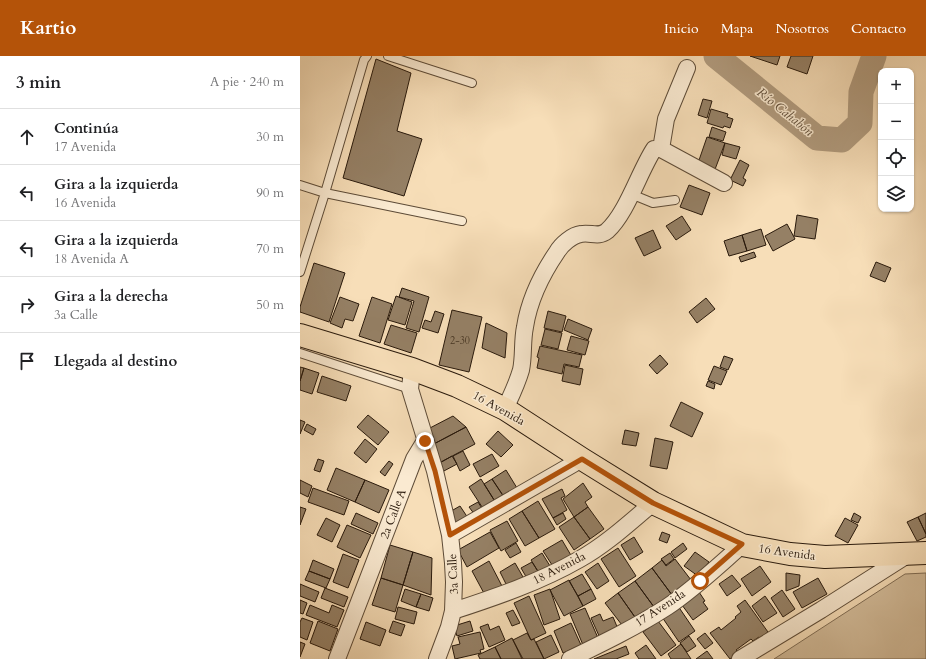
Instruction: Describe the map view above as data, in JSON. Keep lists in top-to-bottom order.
{
  "streets": {
    "main road": ["16 Avenida"],
    "street": [
      "2a Calle A",
      "18 Avenida",
      "3a Calle",
      "17 Avenida"
    ]
  },
  "crossings": [
    ["16 Avenida", "18 Avenida"],
    ["16 Avenida", "17 Avenida"],
    ["2a Calle A", "3a Calle"],
    ["18 Avenida", "3a Calle"]
  ],
  "water": ["Río Cahabón"],
  "house_numbers": ["2-30"],
  "page": {
    "header": "Kartio",
    "nav": [
      "Inicio",
      "Mapa",
      "Nosotros",
      "Contacto"
    ],
    "heading": ["3 min", "A pie · 240 m"],
    "map_buttons": ["+", "−"],
    "list": [
      ["Continúa", "17 Avenida", "30 m"],
      ["Gira a la izquierda", "16 Avenida", "90 m"],
      ["Gira a la izquierda", "18 Avenida A", "70 m"],
      ["Gira a la derecha", "3a Calle", "50 m"],
      "Llegada al destino"
    ]
  }
}
